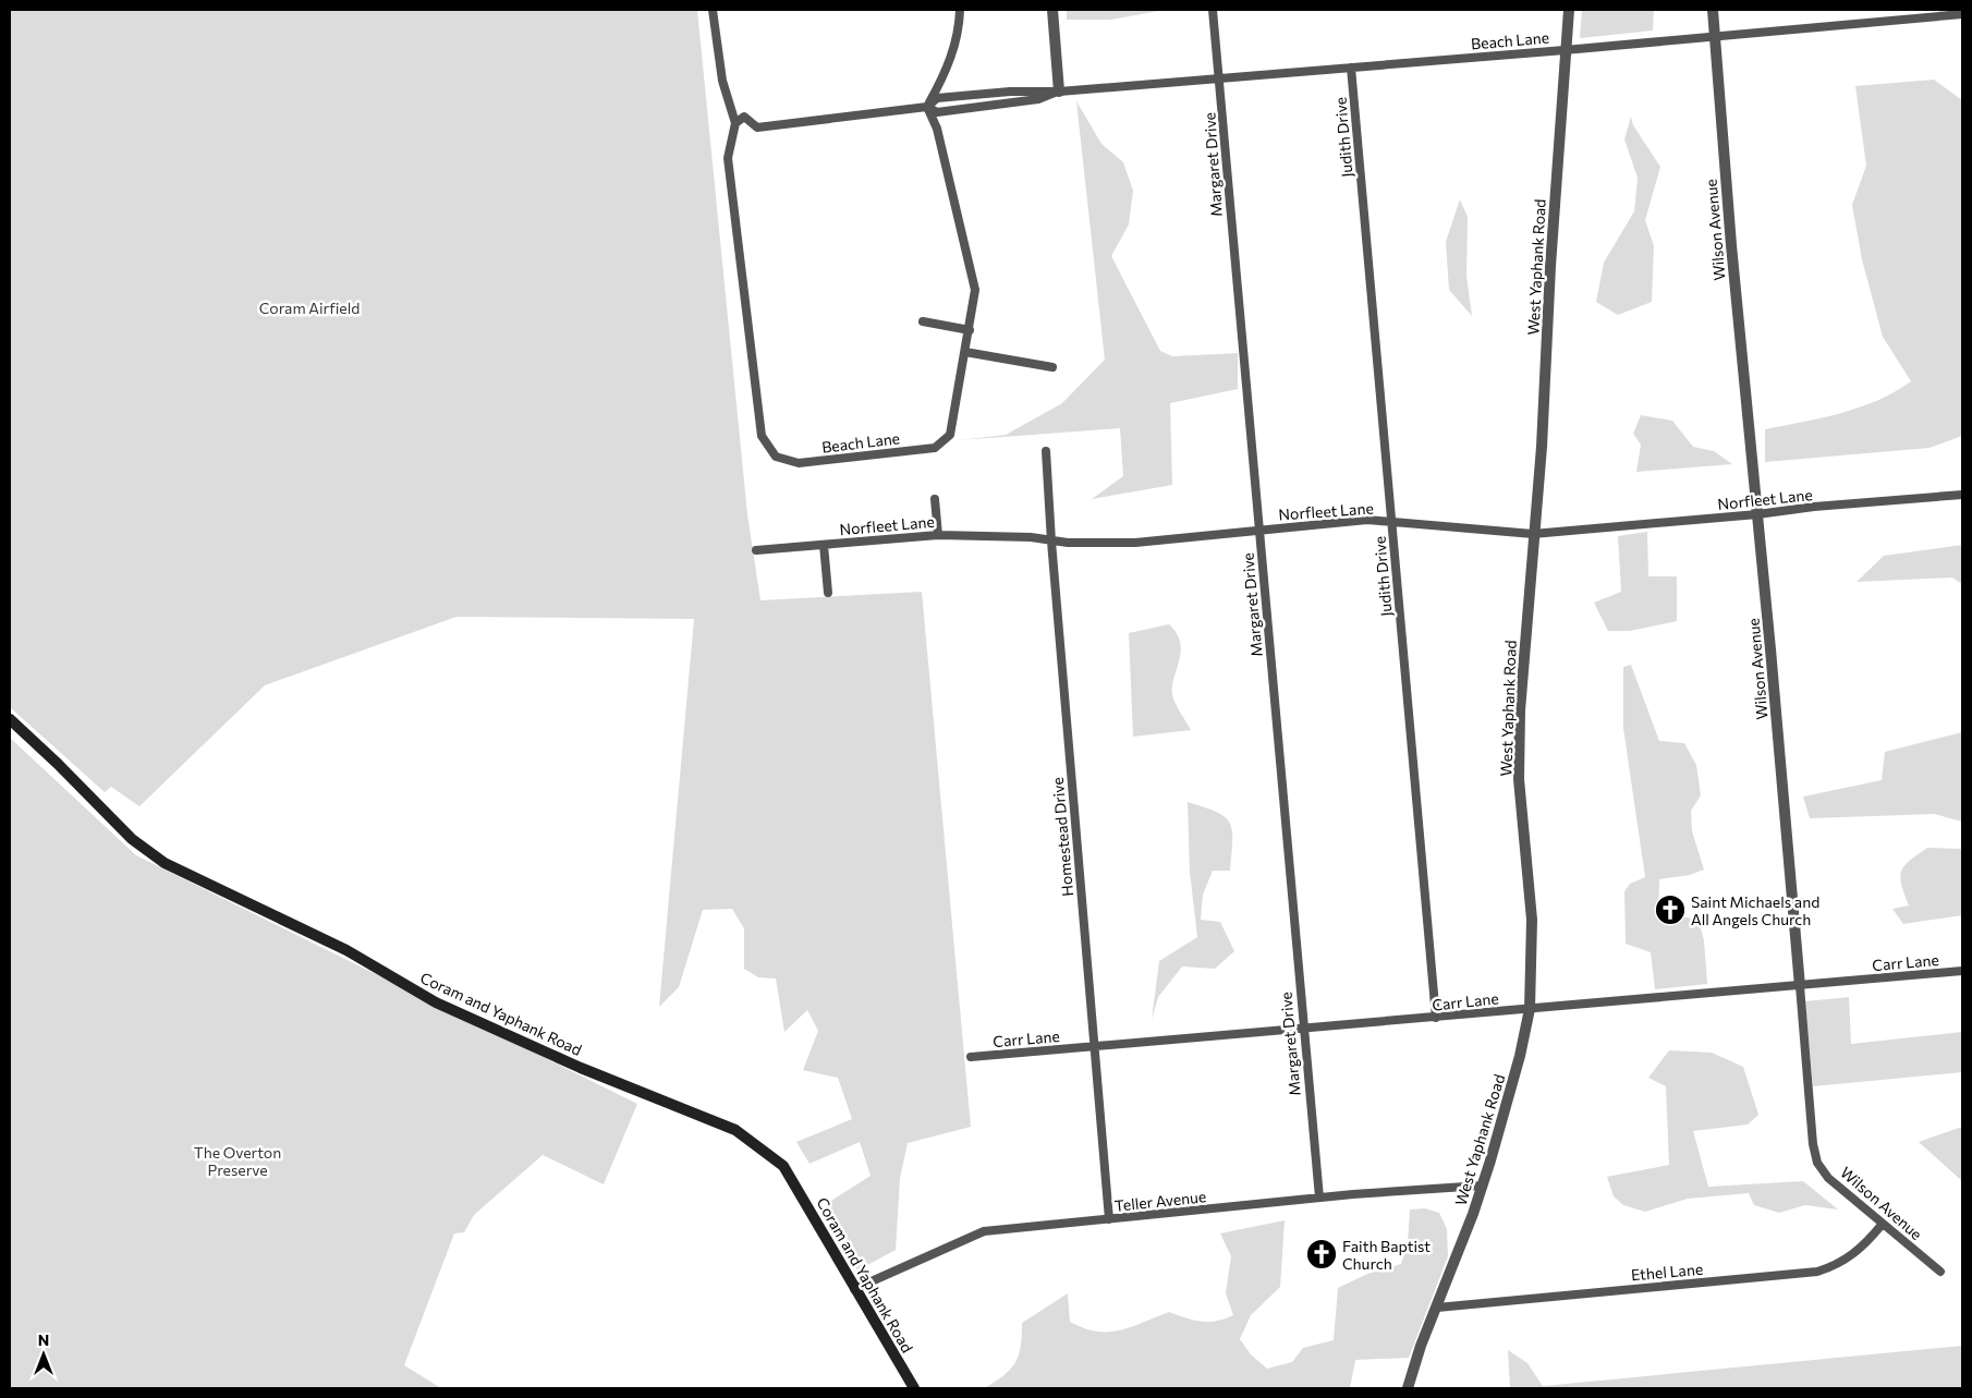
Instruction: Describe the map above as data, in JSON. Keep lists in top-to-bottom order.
{
  "streets": {
    "main road": ["Coram and Yaphank Road"],
    "street": [
      "Beach Lane",
      "Judith Drive",
      "Margaret Drive",
      "Wilson Avenue",
      "West Yaphank Road",
      "Norfleet Lane",
      "Homestead Drive",
      "Carr Lane",
      "Teller Avenue",
      "Ethel Lane"
    ]
  },
  "crossings": [
    ["Beach Lane", "Judith Drive"],
    ["Beach Lane", "Margaret Drive"],
    ["Beach Lane", "Wilson Avenue"],
    ["Beach Lane", "West Yaphank Road"],
    ["Judith Drive", "Norfleet Lane"],
    ["Judith Drive", "Carr Lane"],
    ["Margaret Drive", "Norfleet Lane"],
    ["Margaret Drive", "Carr Lane"],
    ["Margaret Drive", "Teller Avenue"],
    ["Wilson Avenue", "Norfleet Lane"],
    ["Wilson Avenue", "Carr Lane"],
    ["Wilson Avenue", "Ethel Lane"],
    ["West Yaphank Road", "Norfleet Lane"],
    ["West Yaphank Road", "Carr Lane"],
    ["West Yaphank Road", "Teller Avenue"],
    ["West Yaphank Road", "Ethel Lane"],
    ["Norfleet Lane", "Homestead Drive"],
    ["Homestead Drive", "Carr Lane"],
    ["Homestead Drive", "Teller Avenue"],
    ["Coram and Yaphank Road", "Teller Avenue"]
  ],
  "parks": ["Coram Airfield", "The Overton Preserve"],
  "places": {
    "church": ["Saint Michaels and All Angels Church", "Faith Baptist Church"]
  },
  "north": "top"
}
